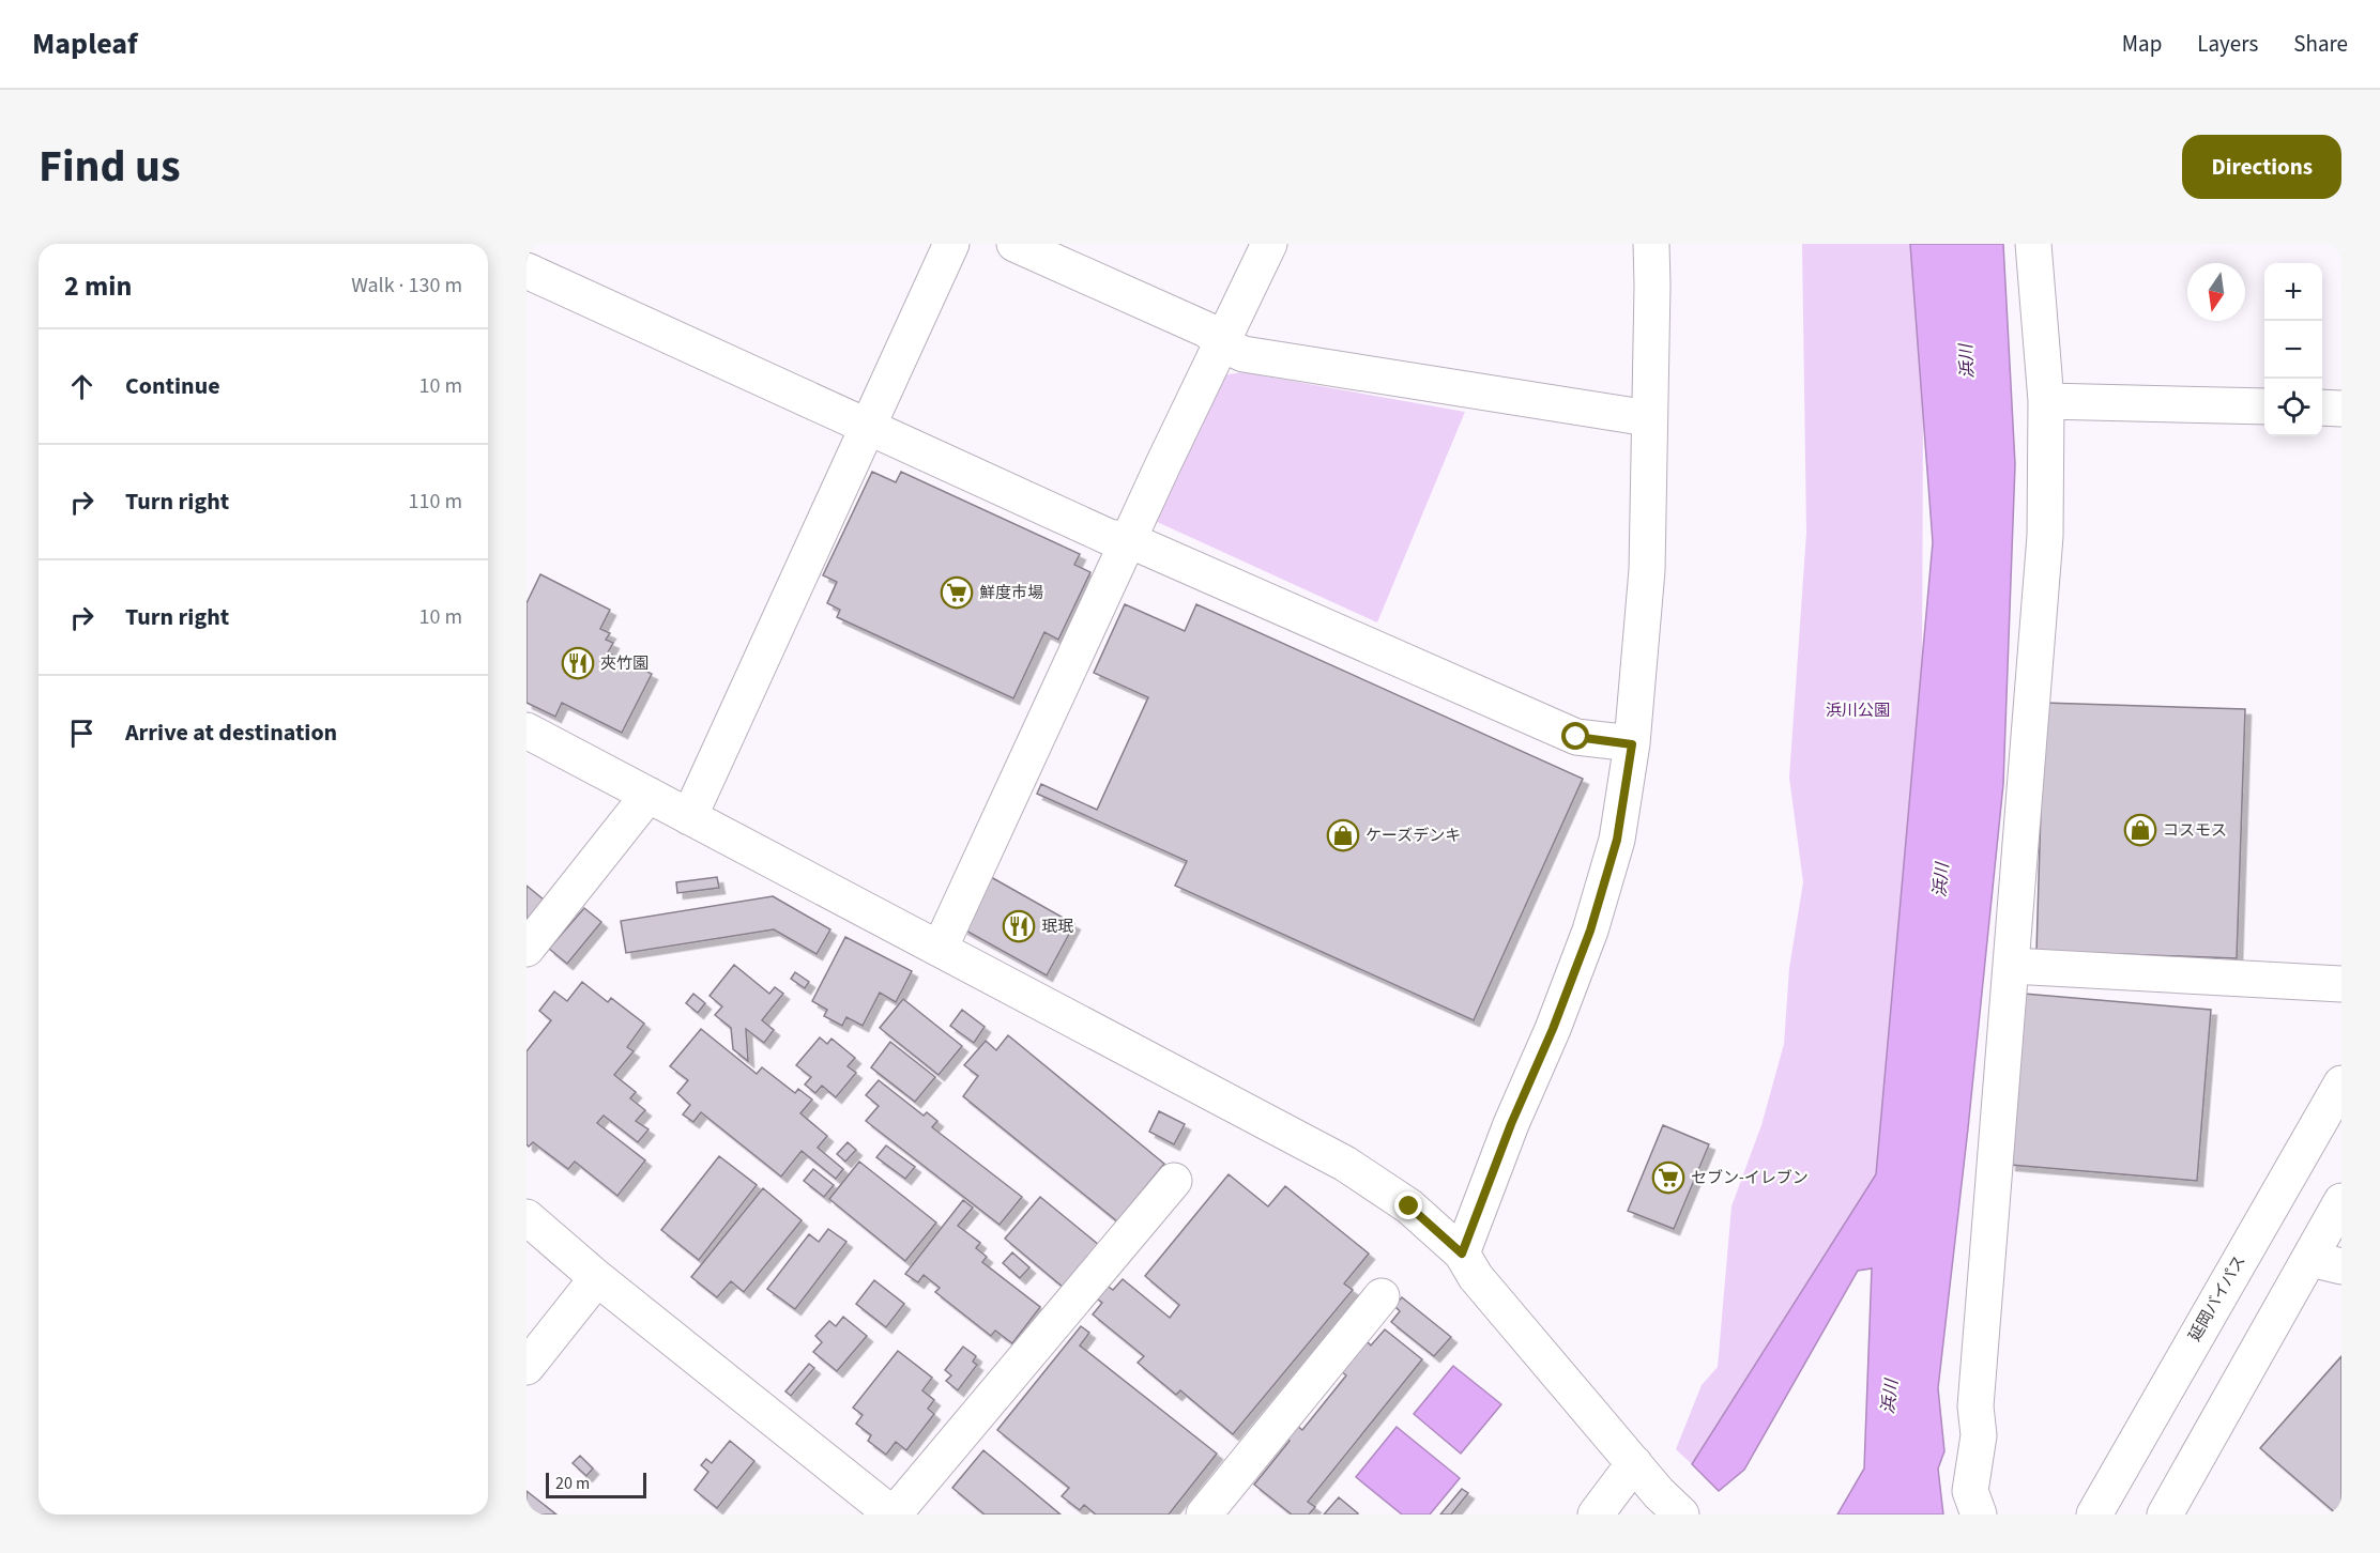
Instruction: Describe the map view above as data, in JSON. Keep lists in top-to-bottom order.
{
  "streets": {
    "main road": ["延岡バイパス"]
  },
  "water": ["浜川"],
  "parks": ["浜川公園"],
  "places": {
    "supermarket": ["鮮度市場", "セブン-イレブン"],
    "restaurant": ["夾竹園", "珉珉"],
    "shop": ["コスモス", "ケーズデンキ"]
  },
  "scale_bar": "20 m",
  "north": "bottom",
  "page": {
    "header": "Mapleaf",
    "nav": ["Map", "Layers", "Share"],
    "title": "Find us",
    "buttons": "Directions",
    "heading": ["2 min", "Walk · 130 m"],
    "map_buttons": ["+", "−"],
    "list": [
      ["Continue", "10 m"],
      ["Turn right", "110 m"],
      ["Turn right", "10 m"],
      "Arrive at destination"
    ],
    "scale": "20 m"
  }
}
